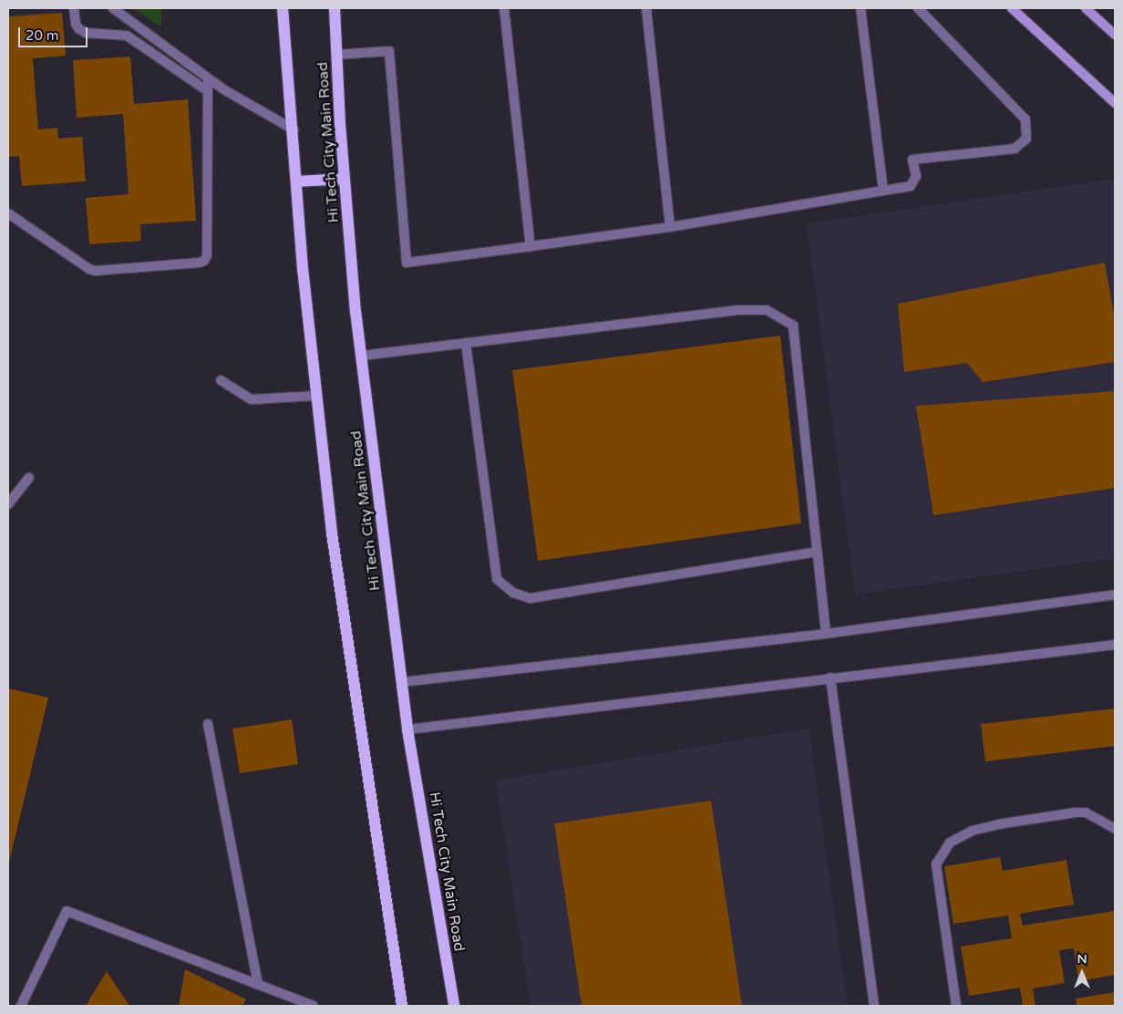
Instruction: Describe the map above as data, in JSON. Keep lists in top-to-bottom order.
{
  "streets": {
    "main road": ["Hi Tech City Main Road"]
  },
  "scale_bar": "20 m",
  "north": "top"
}
